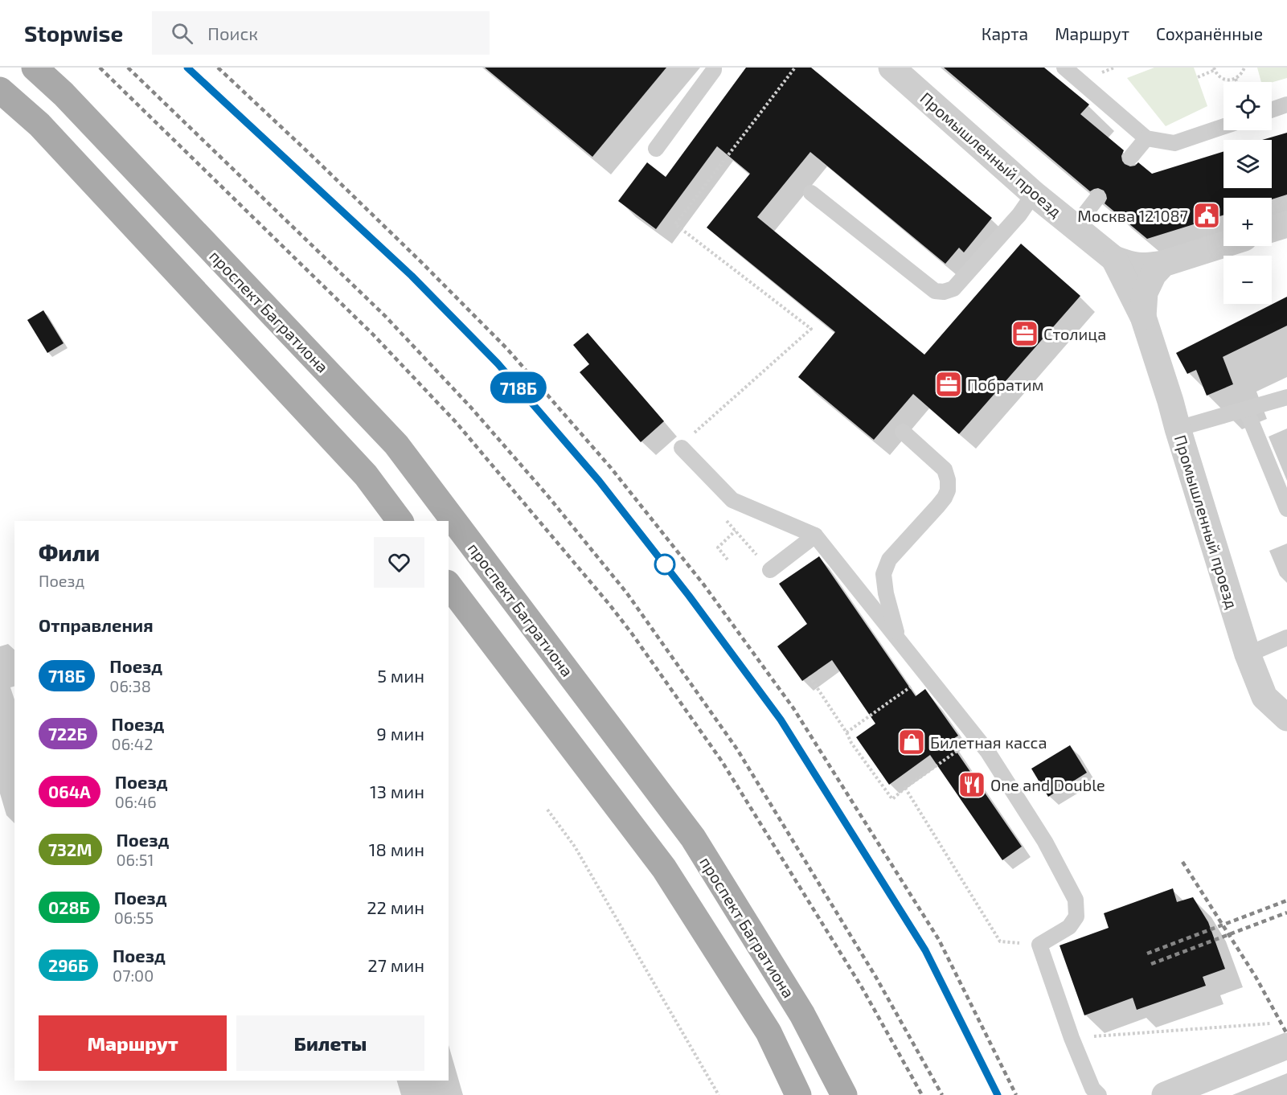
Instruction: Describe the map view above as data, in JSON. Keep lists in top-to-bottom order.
{
  "streets": {
    "main road": ["проспект Багратиона"],
    "street": ["Промышленный проезд"]
  },
  "places": {
    "public building": ["Москва 121087"],
    "office": ["Столица", "Побратим"],
    "shop": ["Билетная касса"],
    "restaurant": ["One and Double"]
  },
  "page": {
    "header": "Stopwise",
    "search": "Поиск",
    "nav": ["Карта", "Маршрут", "Сохранённые"],
    "on_map": "718Б",
    "map_buttons": ["+", "−"],
    "heading": [
      ["Фили", "Поезд"],
      "Отправления"
    ],
    "list": [
      {
        "mark": "718Б",
        "name": "Поезд",
        "note": "06:38",
        "value": "5 мин"
      },
      {
        "mark": "722Б",
        "name": "Поезд",
        "note": "06:42",
        "value": "9 мин"
      },
      {
        "mark": "064А",
        "name": "Поезд",
        "note": "06:46",
        "value": "13 мин"
      },
      {
        "mark": "732М",
        "name": "Поезд",
        "note": "06:51",
        "value": "18 мин"
      },
      {
        "mark": "028Б",
        "name": "Поезд",
        "note": "06:55",
        "value": "22 мин"
      },
      {
        "mark": "296Б",
        "name": "Поезд",
        "note": "07:00",
        "value": "27 мин"
      }
    ],
    "buttons": ["Маршрут", "Билеты"]
  }
}
